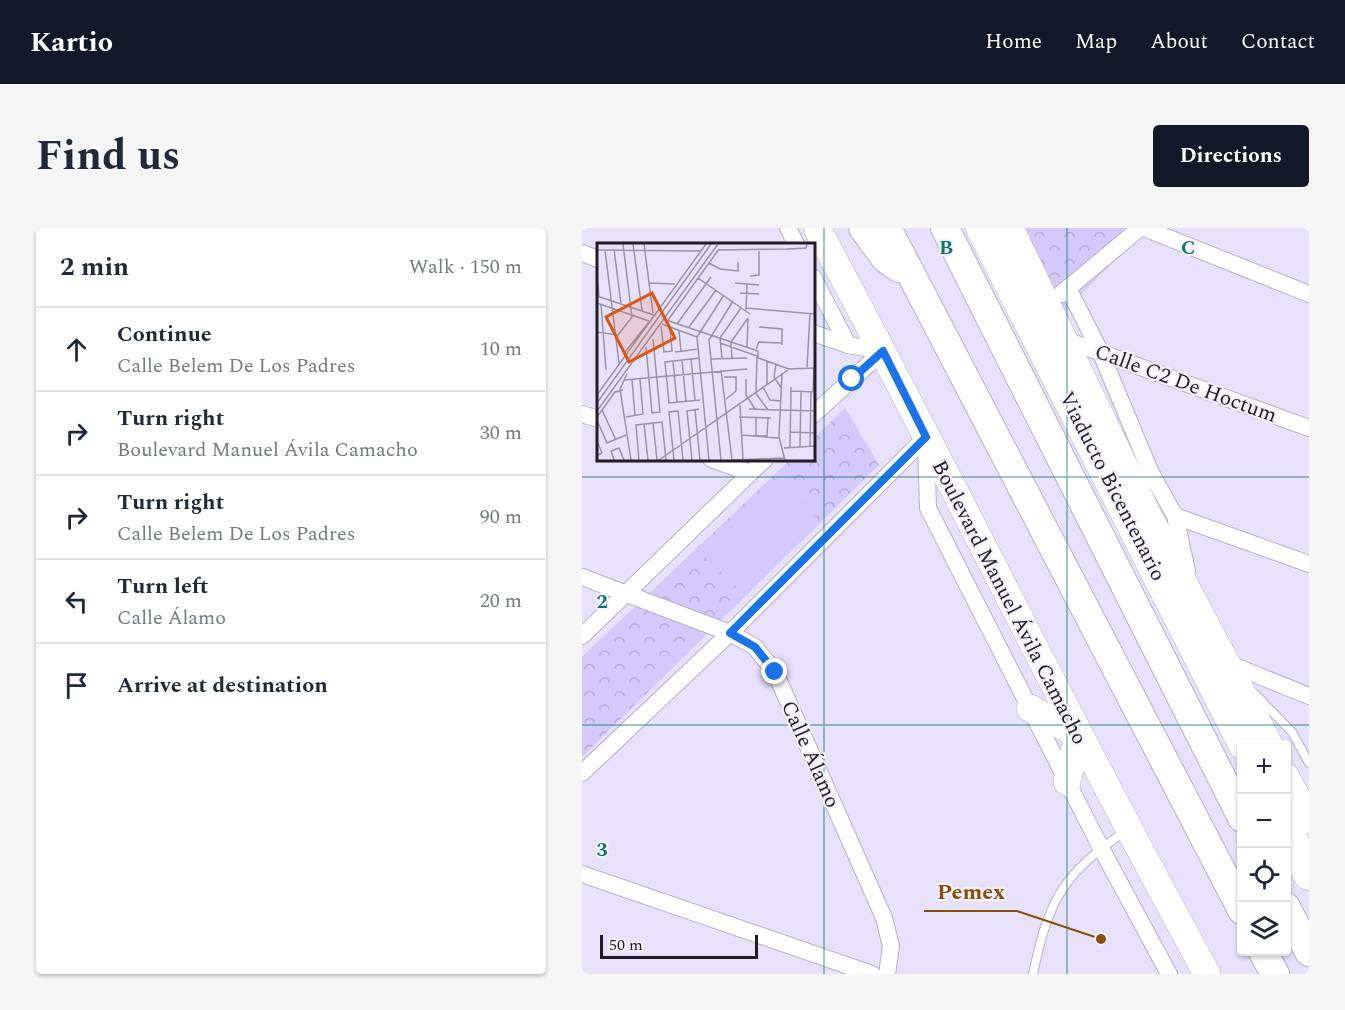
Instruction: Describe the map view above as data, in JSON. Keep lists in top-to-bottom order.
{
  "streets": {
    "highway": ["Viaducto Bicentenario"],
    "main road": ["Boulevard Manuel Ávila Camacho"],
    "street": ["Calle C2 De Hoctum", "Calle Álamo"]
  },
  "places": ["Pemex"],
  "scale_bar": "50 m",
  "page": {
    "header": "Kartio",
    "nav": [
      "Home",
      "Map",
      "About",
      "Contact"
    ],
    "title": "Find us",
    "buttons": "Directions",
    "heading": ["2 min", "Walk · 150 m"],
    "list": [
      ["Continue", "Calle Belem De Los Padres", "10 m"],
      ["Turn right", "Boulevard Manuel Ávila Camacho", "30 m"],
      ["Turn right", "Calle Belem De Los Padres", "90 m"],
      ["Turn left", "Calle Álamo", "20 m"],
      "Arrive at destination"
    ],
    "map_buttons": ["+", "−"],
    "scale": "50 m"
  },
  "grid": {
    "columns": ["B", "C"],
    "rows": ["2", "3"]
  }
}
